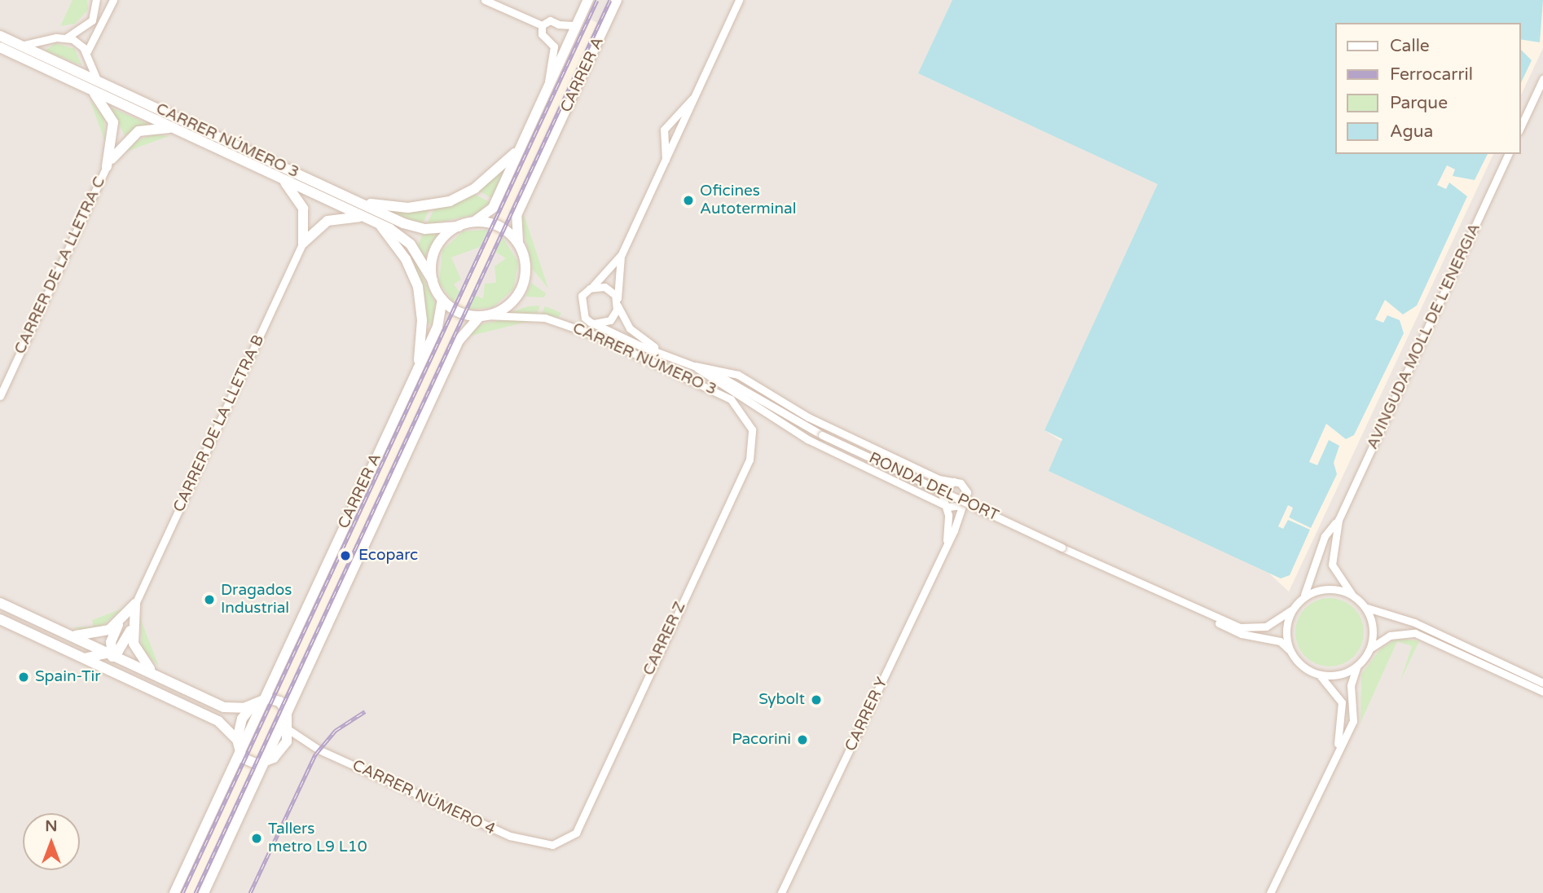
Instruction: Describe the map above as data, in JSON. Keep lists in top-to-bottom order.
{
  "streets": {
    "main road": ["CARRER A", "CARRER NÚMERO 3"],
    "street": [
      "CARRER DE LA LLETRA C",
      "AVINGUDA MOLL DE L'ENERGIA",
      "CARRER DE LA LLETRA B",
      "RONDA DEL PORT",
      "CARRER Z",
      "CARRER Y",
      "CARRER NÚMERO 4"
    ]
  },
  "crossings": [
    ["CARRER A", "CARRER NÚMERO 3"],
    ["CARRER NÚMERO 3", "RONDA DEL PORT"],
    ["CARRER NÚMERO 3", "CARRER Z"],
    ["CARRER Z", "CARRER NÚMERO 4"]
  ],
  "places": [
    "Oficines Autoterminal",
    "Ecoparc",
    "Dragados Industrial",
    "Spain-Tir",
    "Sybolt",
    "Pacorini",
    "Tallers metro L9 L10"
  ],
  "legend": [
    "Calle",
    "Ferrocarril",
    "Parque",
    "Agua"
  ],
  "north": "top"
}
